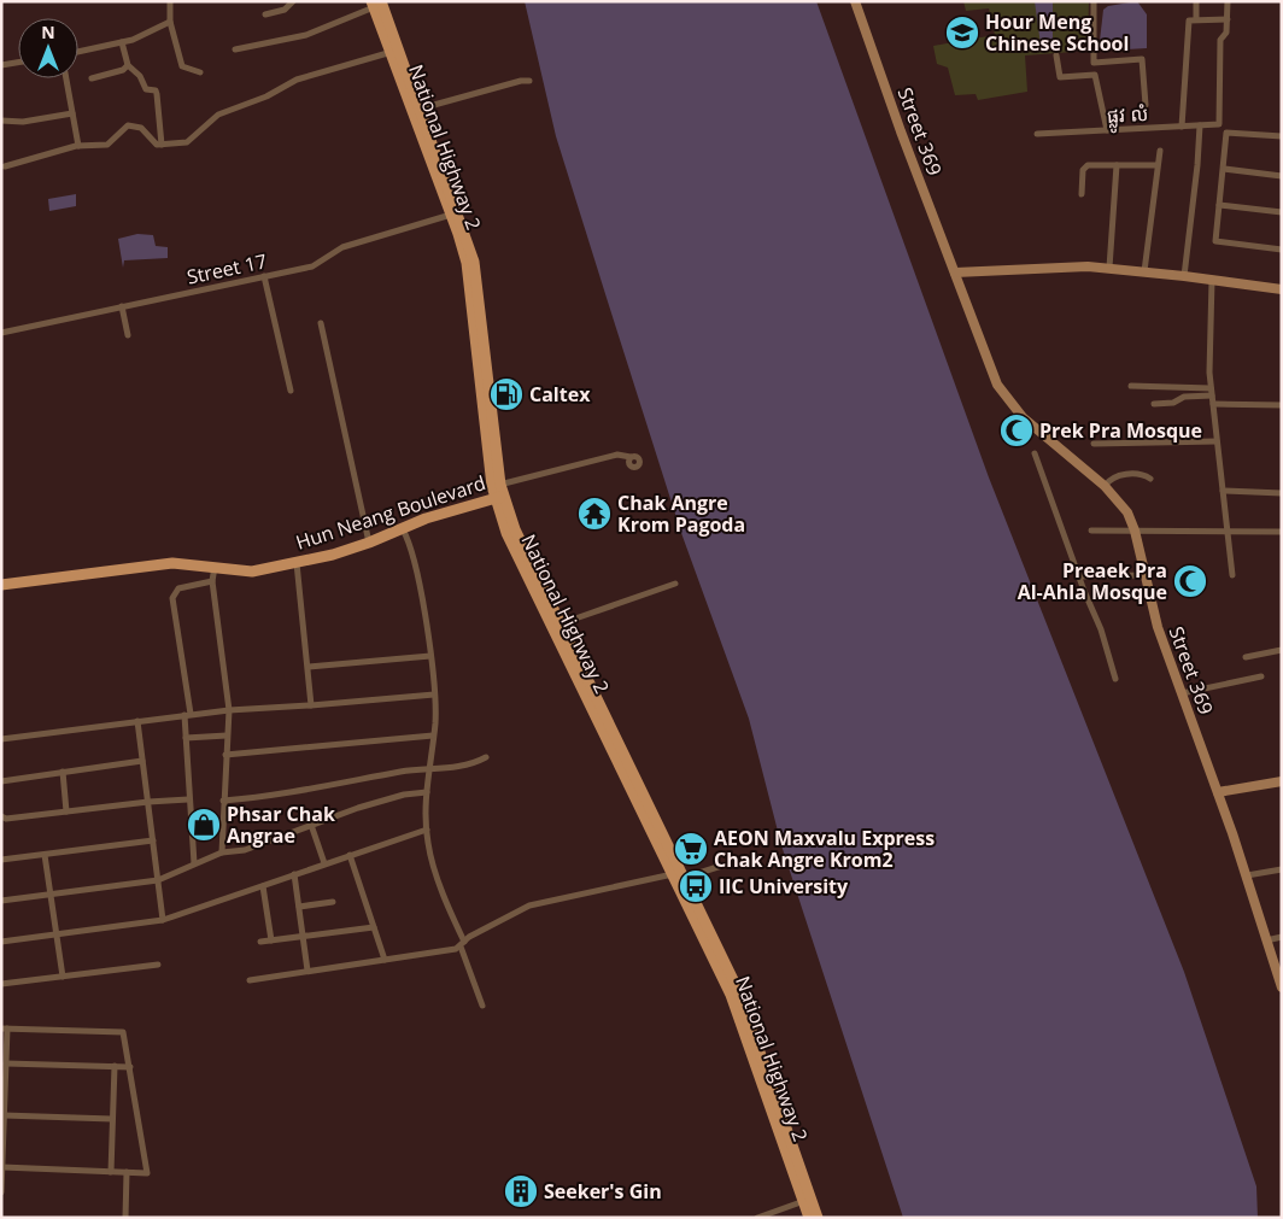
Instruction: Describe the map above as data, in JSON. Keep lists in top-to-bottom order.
{
  "streets": {
    "main road": ["Street 369", "National Highway 2", "Hun Neang Boulevard"],
    "street": ["ផ្លូវ លំ", "Street 17"]
  },
  "crossings": [
    ["National Highway 2", "Street 17"],
    ["National Highway 2", "Hun Neang Boulevard"]
  ],
  "places": {
    "school or university": ["Hour Meng Chinese School"],
    "fuel station": ["Caltex"],
    "mosque": ["Prek Pra Mosque", "Preaek Pra Al-Ahla Mosque"],
    "temple": ["Chak Angre Krom Pagoda"],
    "shop": ["Phsar Chak Angrae"],
    "supermarket": ["AEON Maxvalu Express Chak Angre Krom2"],
    "bus stop": ["IIC University"],
    "building": ["Seeker's Gin"]
  },
  "north": "top"
}
